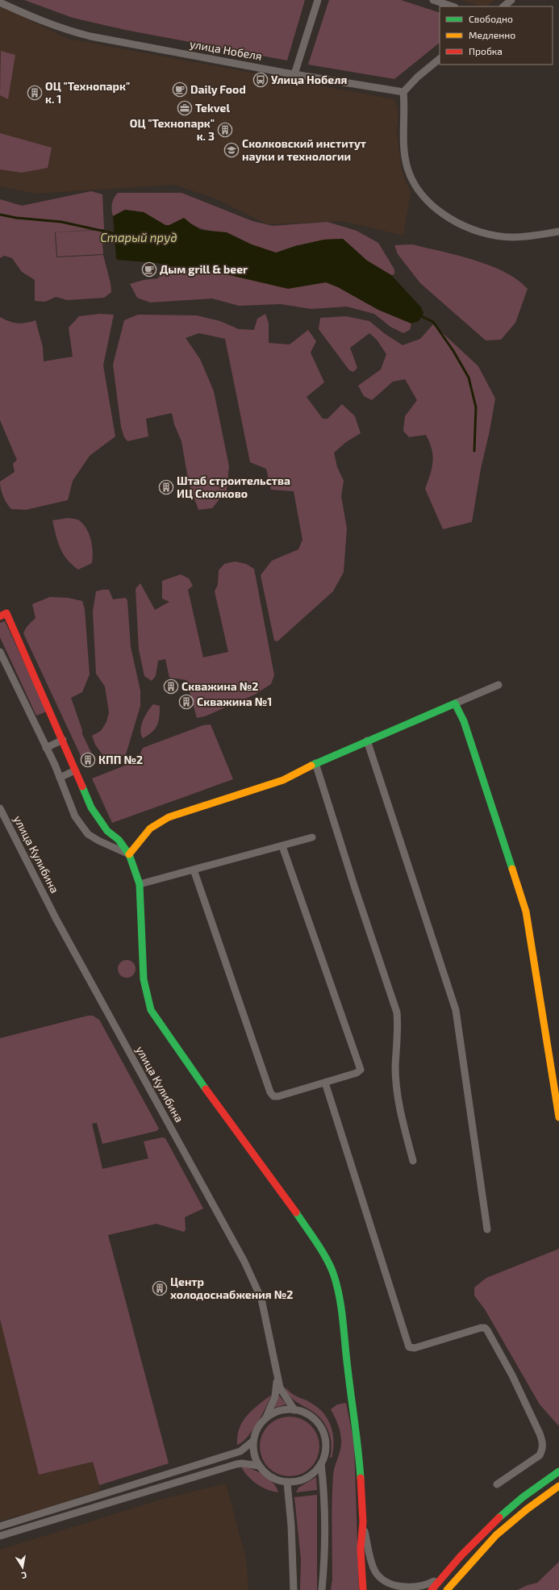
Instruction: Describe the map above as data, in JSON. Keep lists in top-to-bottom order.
{
  "streets": {
    "street": ["улица Нобеля", "улица Кулибина"]
  },
  "water": ["Старый пруд"],
  "places": {
    "bus stop": ["Улица Нобеля"],
    "cafe": ["Daily Food", "Дым grill & beer"],
    "building": [
      "ОЦ \"Технопарк\" к. 1",
      "ОЦ \"Технопарк\" к. 3",
      "Штаб строительства ИЦ Сколково",
      "Скважина №2",
      "Скважина №1",
      "КПП №2",
      "Центр холодоснабжения №2"
    ],
    "office": ["Tekvel"],
    "school or university": ["Сколковский институт науки и технологии"]
  },
  "legend": ["Свободно", "Медленно", "Пробка"],
  "north": "bottom"
}
